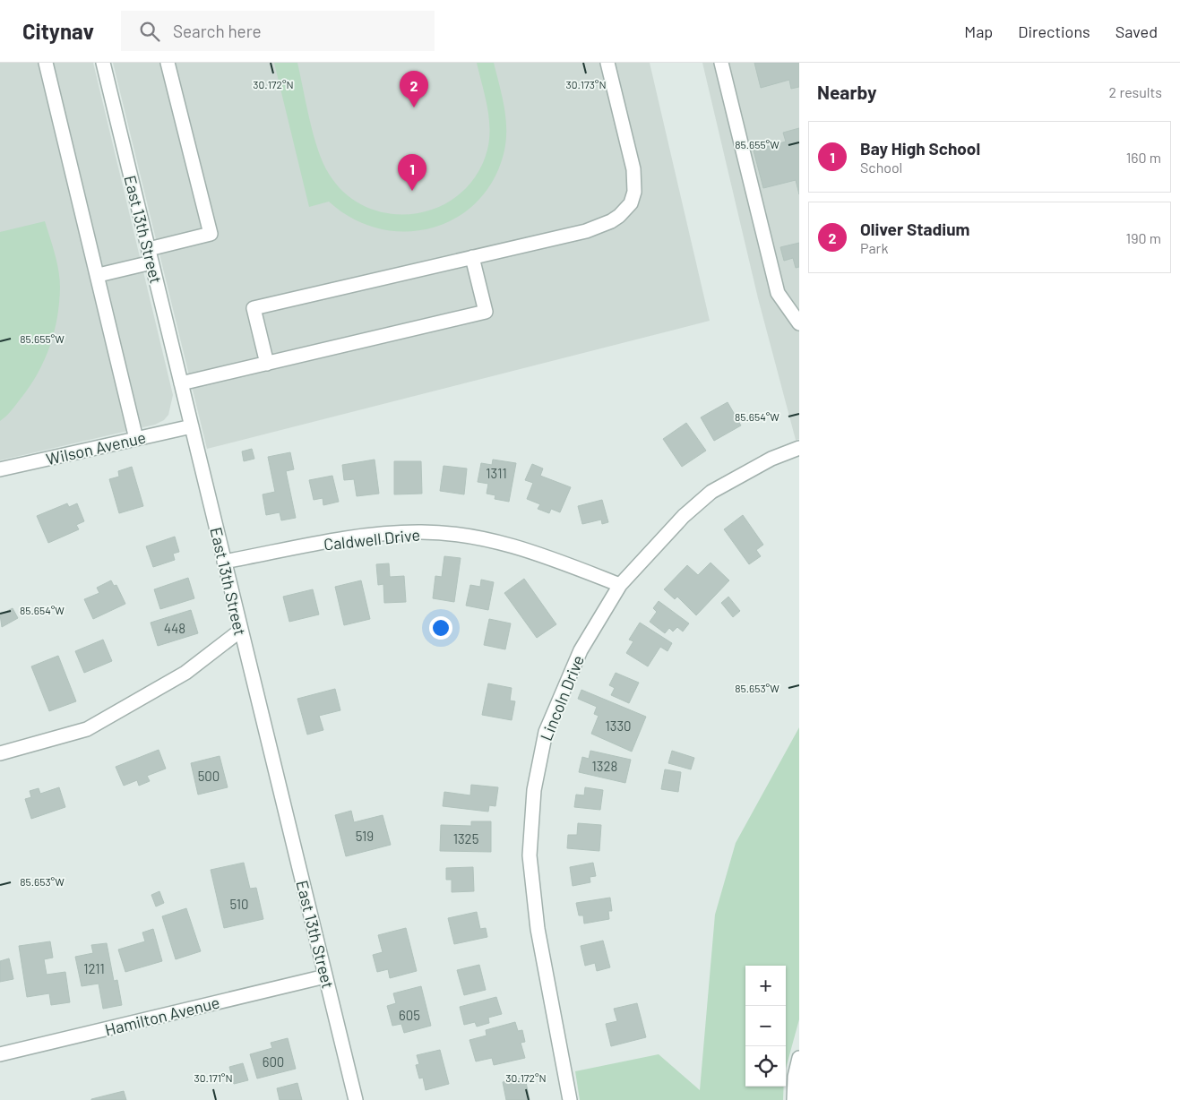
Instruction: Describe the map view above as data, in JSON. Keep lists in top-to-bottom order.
{
  "streets": {
    "street": [
      "East 13th Street",
      "Wilson Avenue",
      "Caldwell Drive",
      "Lincoln Drive",
      "Hamilton Avenue"
    ]
  },
  "crossings": [
    ["East 13th Street", "Wilson Avenue"],
    ["East 13th Street", "Caldwell Drive"],
    ["East 13th Street", "Hamilton Avenue"],
    ["Caldwell Drive", "Lincoln Drive"]
  ],
  "house_numbers": [
    "1311",
    "448",
    "1330",
    "1328",
    "500",
    "519",
    "1325",
    "510",
    "1211",
    "605",
    "600"
  ],
  "page": {
    "header": "Citynav",
    "search": "Search here",
    "nav": ["Map", "Directions", "Saved"],
    "heading": ["Nearby", "2 results"],
    "pins": ["2", "1"],
    "list": [
      {
        "mark": "1",
        "name": "Bay High School",
        "note": "School",
        "value": "160 m"
      },
      {
        "mark": "2",
        "name": "Oliver Stadium",
        "note": "Park",
        "value": "190 m"
      }
    ],
    "map_buttons": ["+", "−"]
  },
  "coordinates": [
    "30.172°N",
    "30.173°N",
    "85.655°W",
    "85.654°W",
    "85.653°W",
    "30.171°N"
  ]
}
